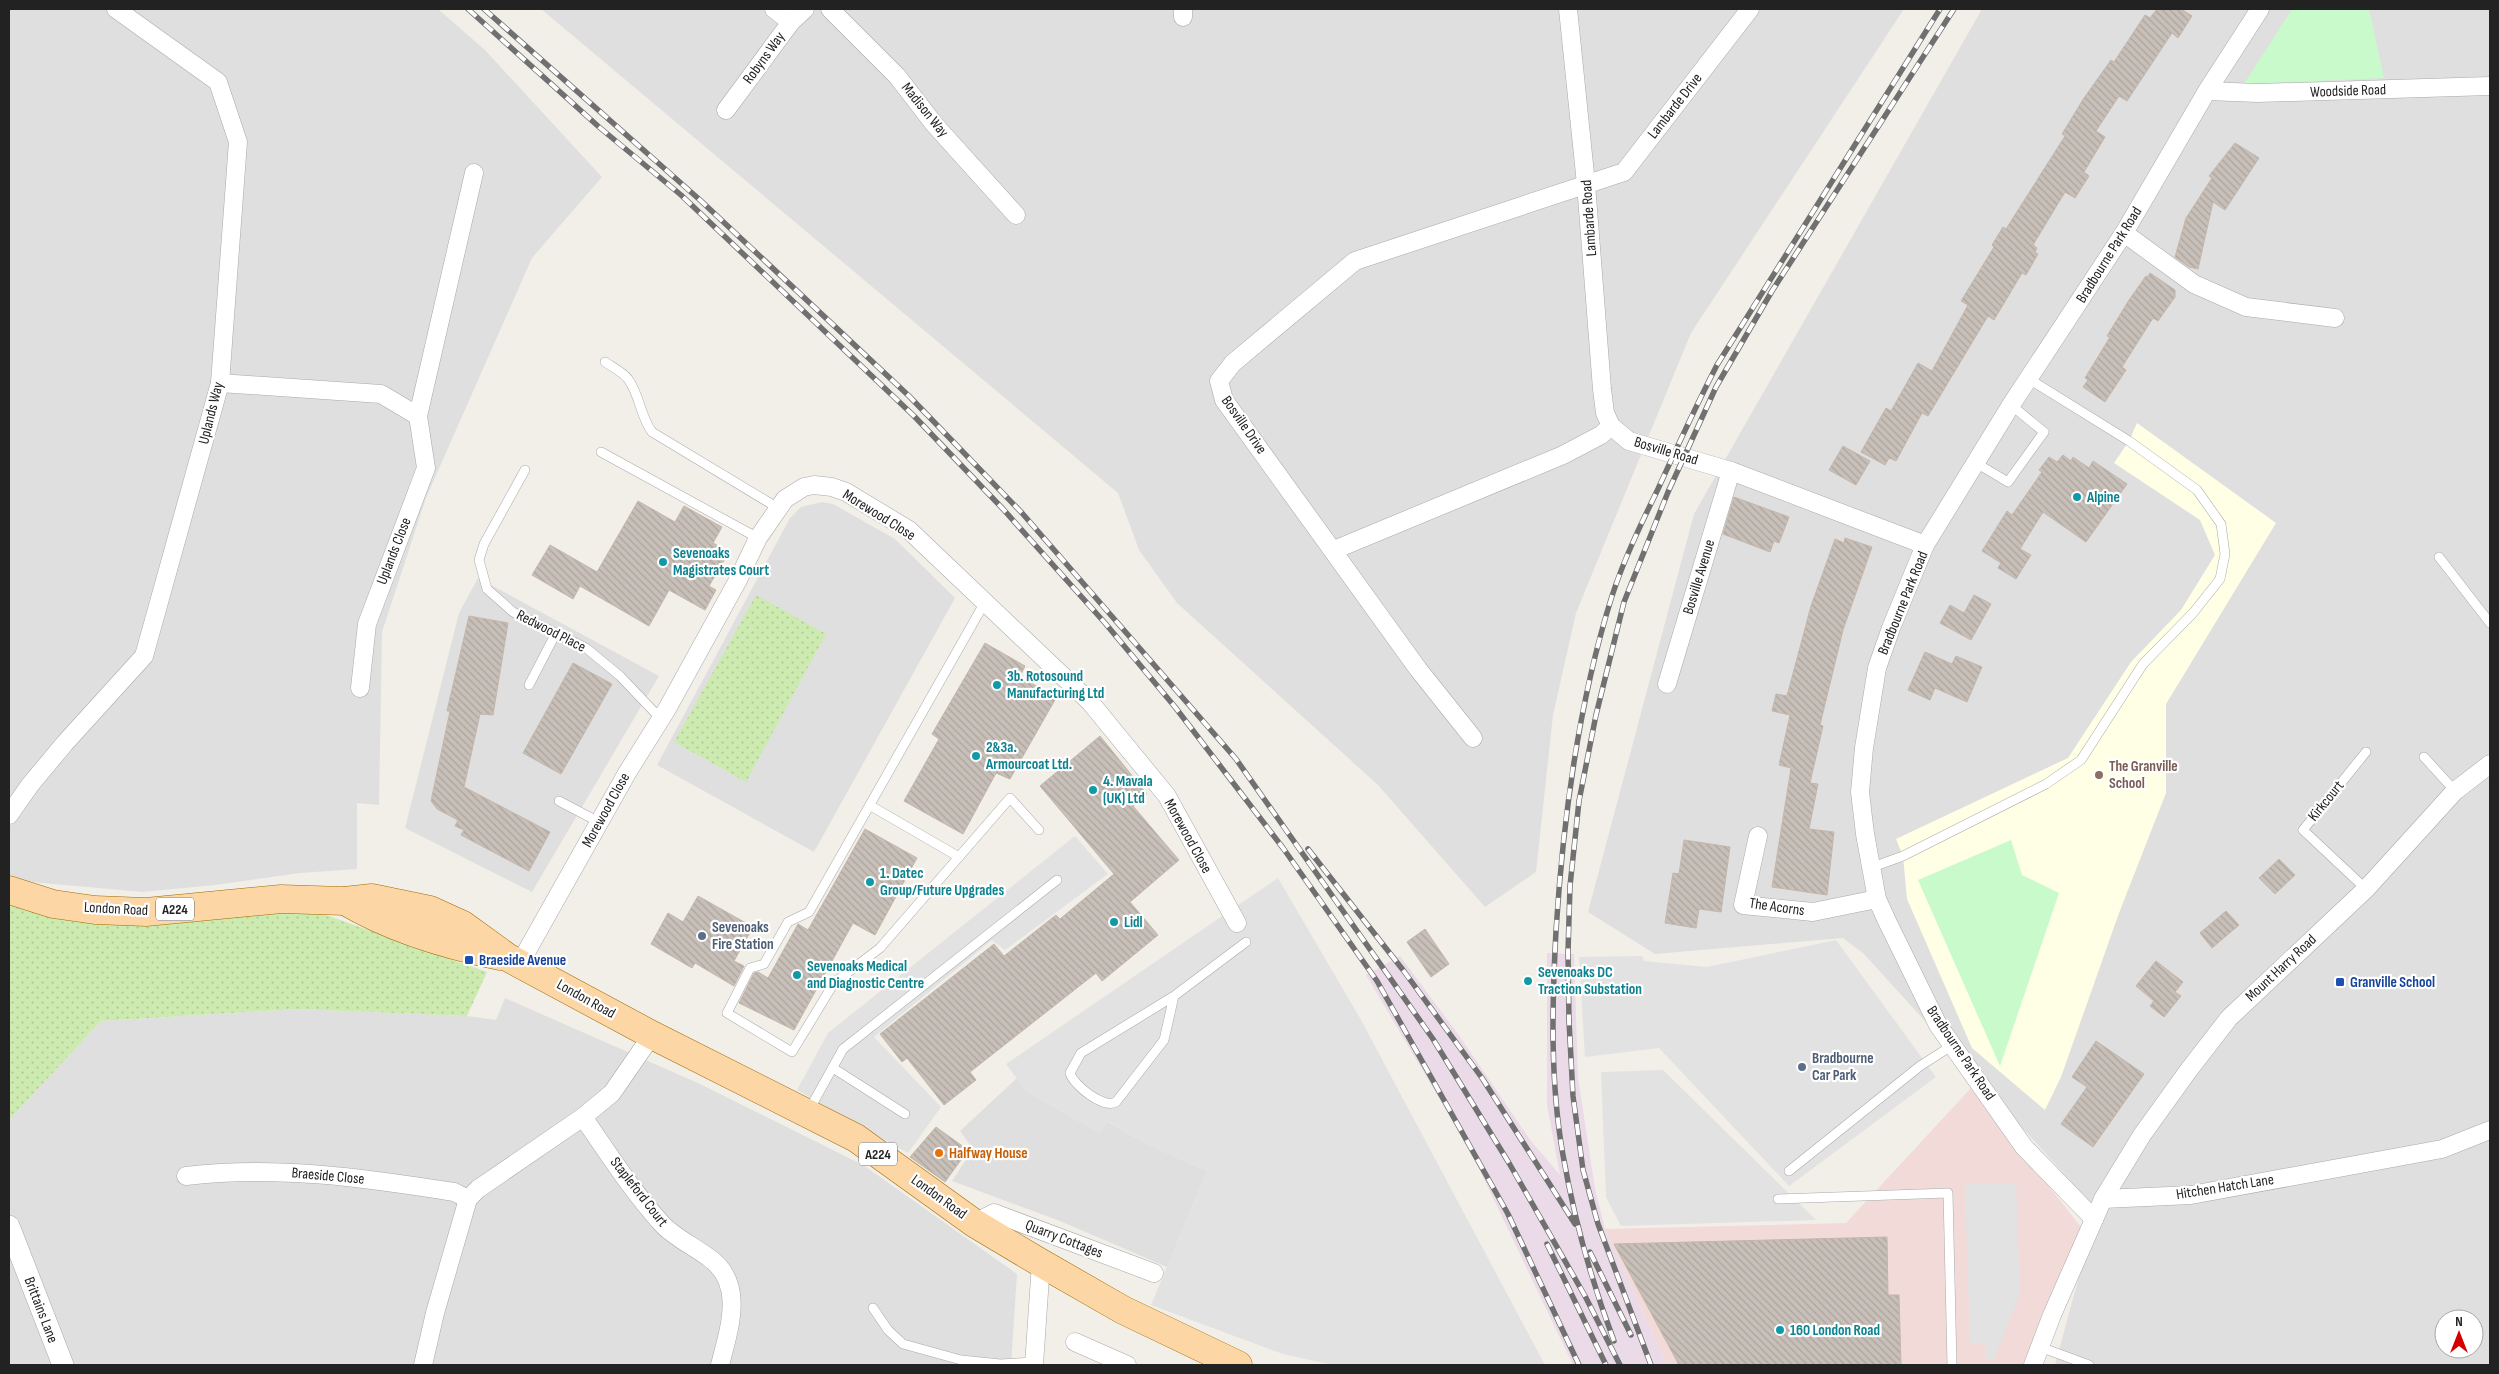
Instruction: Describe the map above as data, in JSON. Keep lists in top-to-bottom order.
{
  "streets": {
    "main road": ["London Road", "A224"],
    "street": [
      "Robyns Way",
      "Woodside Road",
      "Lambarde Drive",
      "Madison Way",
      "Lambarde Road",
      "Bradbourne Park Road",
      "Uplands Way",
      "Bosville Drive",
      "Bosville Road",
      "Morewood Close",
      "Uplands Close",
      "Bosville Avenue",
      "The Acorns",
      "Mount Harry Road",
      "Braeside Close",
      "Hitchen Hatch Lane",
      "Stapleford Court",
      "Quarry Cottages",
      "Brittains Lane"
    ],
    "lane": ["Redwood Place", "Kirkcourt"]
  },
  "crossings": [
    ["Woodside Road", "Bradbourne Park Road"],
    ["Lambarde Drive", "Lambarde Road"],
    ["Lambarde Drive", "Bosville Drive"],
    ["Lambarde Road", "Bosville Drive"],
    ["Lambarde Road", "Bosville Road"],
    ["Bradbourne Park Road", "Bosville Road"],
    ["Bradbourne Park Road", "The Acorns"],
    ["Bosville Road", "Bosville Avenue"],
    ["Morewood Close", "Redwood Place"],
    ["Morewood Close", "London Road"],
    ["Kirkcourt", "Mount Harry Road"],
    ["London Road", "Quarry Cottages"],
    ["Mount Harry Road", "Hitchen Hatch Lane"]
  ],
  "places": {
    "other": [
      "Alpine",
      "Sevenoaks Magistrates Court",
      "3b. Rotosound Manufacturing Ltd",
      "2&3a. Armourcoat Ltd.",
      "The Granville School",
      "4. Mavala (UK) Ltd",
      "1. Datec Group/Future Upgrades",
      "Lidl",
      "Sevenoaks Fire Station",
      "Sevenoaks Medical and Diagnostic Centre",
      "Sevenoaks DC Traction Substation",
      "Bradbourne Car Park",
      "Halfway House",
      "160 London Road"
    ],
    "transit": ["Braeside Avenue", "Granville School"]
  },
  "north": "top"
}
